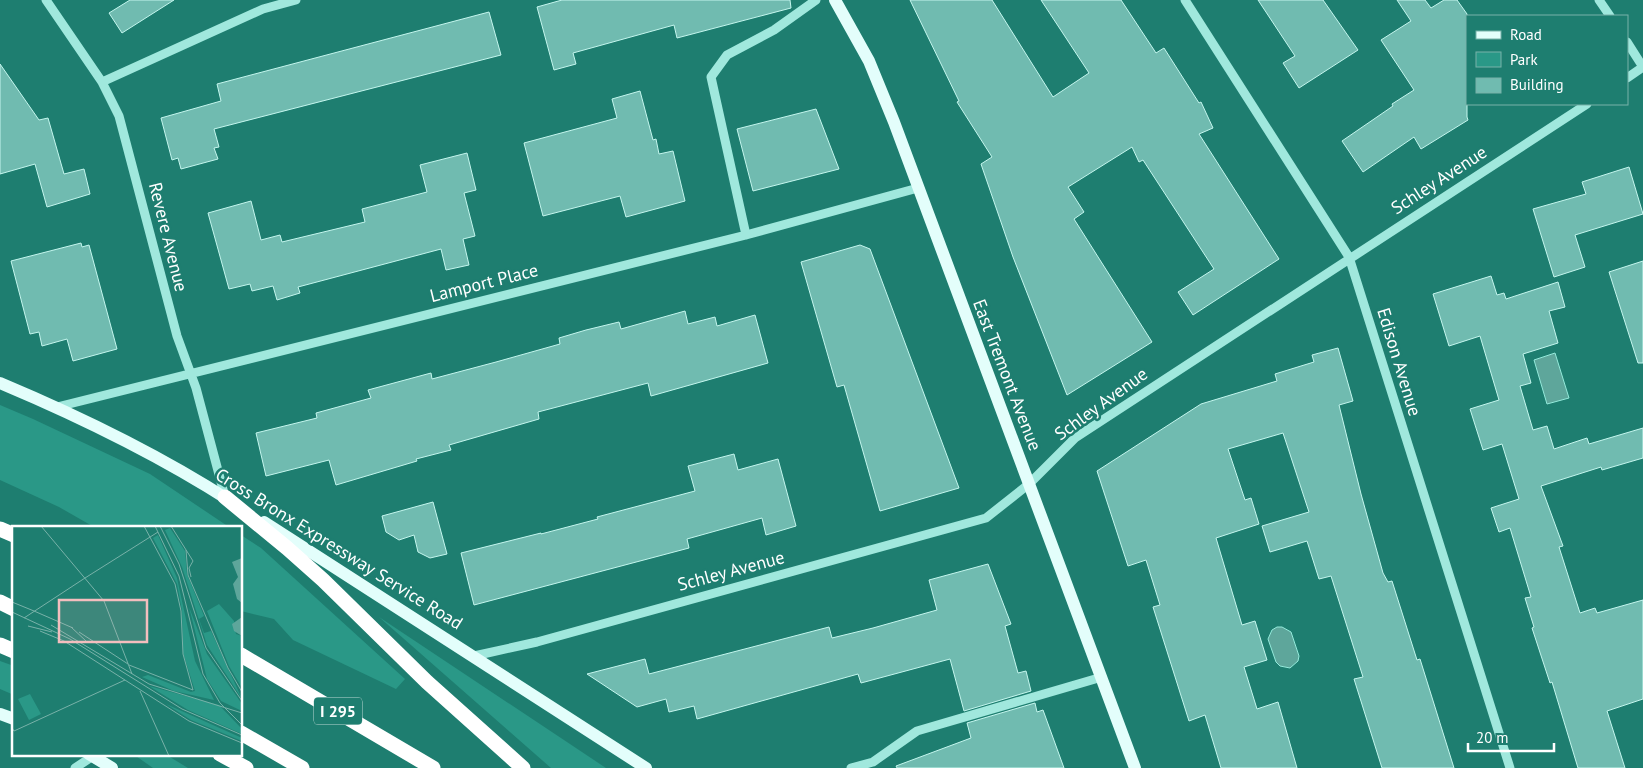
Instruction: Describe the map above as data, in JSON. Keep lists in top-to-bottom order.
{
  "streets": {
    "highway": ["I 295"],
    "main road": ["East Tremont Avenue", "Cross Bronx Expressway Service Road"],
    "street": [
      "Schley Avenue",
      "Revere Avenue",
      "Lamport Place",
      "Edison Avenue"
    ]
  },
  "crossings": [
    ["Schley Avenue", "Edison Avenue"],
    ["Schley Avenue", "East Tremont Avenue"],
    ["Schley Avenue", "Cross Bronx Expressway Service Road"],
    ["Revere Avenue", "Lamport Place"],
    ["Revere Avenue", "Cross Bronx Expressway Service Road"],
    ["Lamport Place", "East Tremont Avenue"],
    ["Lamport Place", "Cross Bronx Expressway Service Road"]
  ],
  "legend": ["Road", "Park", "Building"],
  "scale_bar": "20 m"
}
